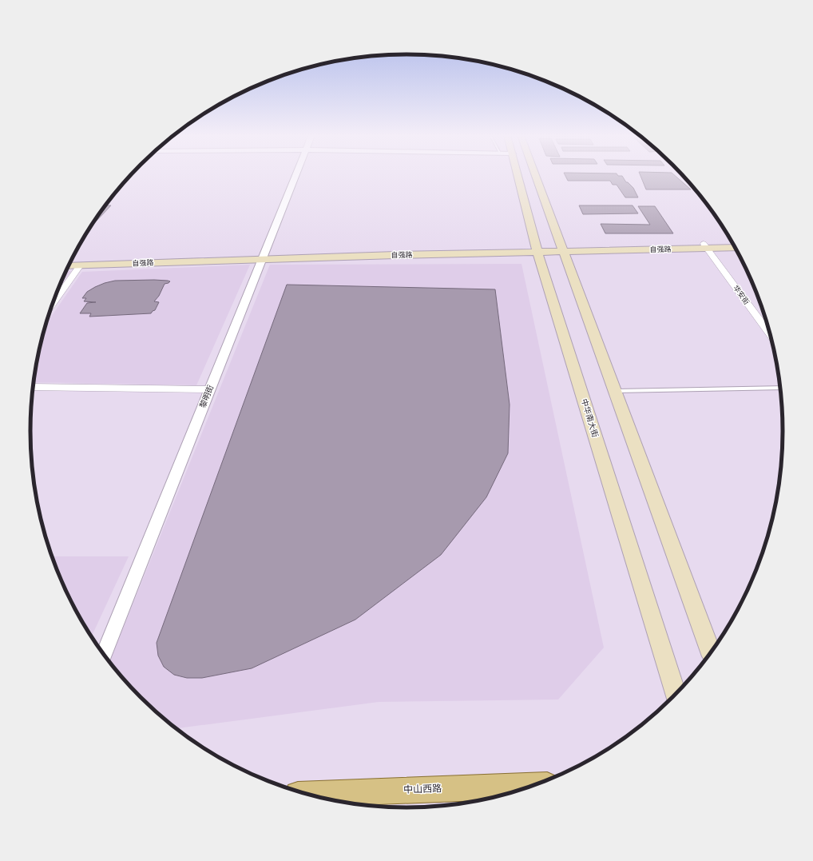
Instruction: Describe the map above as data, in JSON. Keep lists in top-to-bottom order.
{
  "streets": {
    "main road": ["自强路", "中华南大街", "中山西路"],
    "street": ["华安街", "黎明街"]
  },
  "crossings": [
    ["自强路", "华安街"],
    ["自强路", "黎明街"],
    ["自强路", "中华南大街"]
  ]
}
